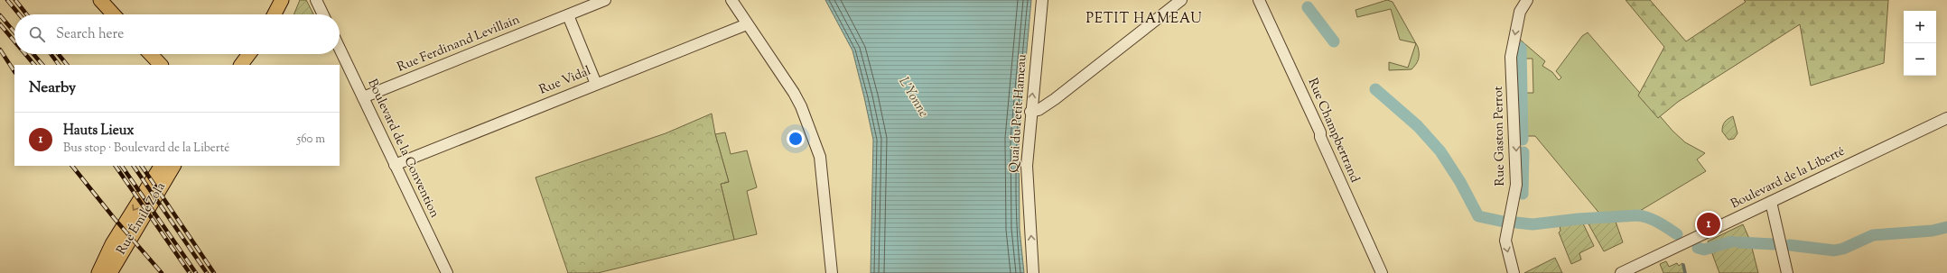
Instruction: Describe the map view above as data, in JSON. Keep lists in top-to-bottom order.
{
  "streets": {
    "main road": ["Rue Émile Zola"],
    "street": [
      "Rue Ferdinand Levillain",
      "Rue Vidal",
      "Quai du Petit Hameau",
      "Rue Champbertrand",
      "Rue Gaston Perrot",
      "Boulevard de la Convention",
      "Boulevard de la Liberté"
    ]
  },
  "crossings": [
    ["Rue Ferdinand Levillain", "Boulevard de la Convention"],
    ["Rue Vidal", "Boulevard de la Convention"]
  ],
  "one_way": ["Quai du Petit Hameau", "Rue Gaston Perrot"],
  "districts": ["PETIT HAMEAU"],
  "water": ["L'Yonne"],
  "page": {
    "map_buttons": ["+", "−"],
    "search": "Search here",
    "heading": "Nearby",
    "list": [
      {
        "mark": "1",
        "name": "Hauts Lieux",
        "note": "Bus stop · Boulevard de la Liberté",
        "value": "560 m"
      }
    ],
    "pins": "1"
  }
}
